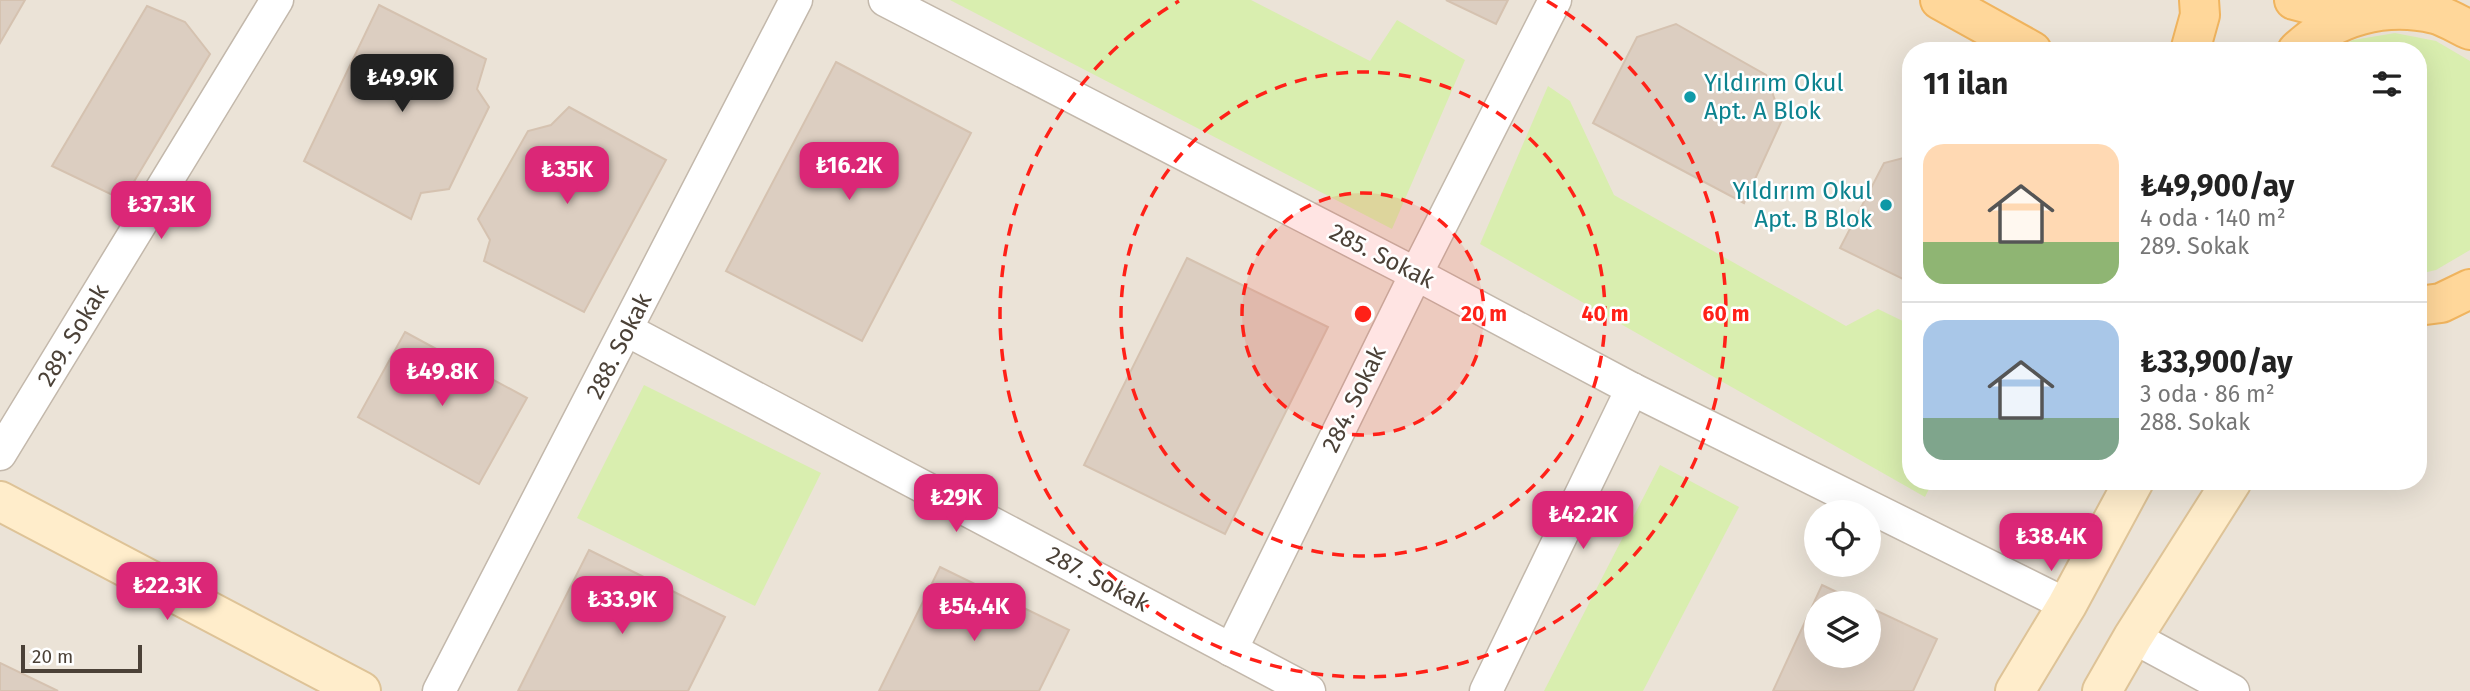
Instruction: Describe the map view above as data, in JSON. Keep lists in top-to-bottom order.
{
  "streets": {
    "street": [
      "285. Sokak",
      "289. Sokak",
      "288. Sokak",
      "284. Sokak",
      "287. Sokak"
    ]
  },
  "crossings": [
    ["285. Sokak", "284. Sokak"],
    ["288. Sokak", "287. Sokak"],
    ["284. Sokak", "287. Sokak"]
  ],
  "places": ["Yıldırım Okul Apt. A Blok", "Yıldırım Okul Apt. B Blok"],
  "scale_bar": "20 m",
  "page": {
    "heading": "11 ilan",
    "price": [
      "₺49.9K",
      "₺16.2K",
      "₺35K",
      "₺37.3K",
      "₺49.8K",
      "₺29K",
      "₺42.2K",
      "₺38.4K",
      "₺22.3K",
      "₺33.9K",
      "₺54.4K"
    ],
    "list": [
      {
        "name": "₺49,900/ay",
        "note": "4 oda · 140 m² · 289. Sokak"
      },
      {
        "name": "₺33,900/ay",
        "note": "3 oda · 86 m² · 288. Sokak"
      }
    ],
    "scale": "20 m"
  },
  "rings": ["20 m", "40 m", "60 m"]
}
